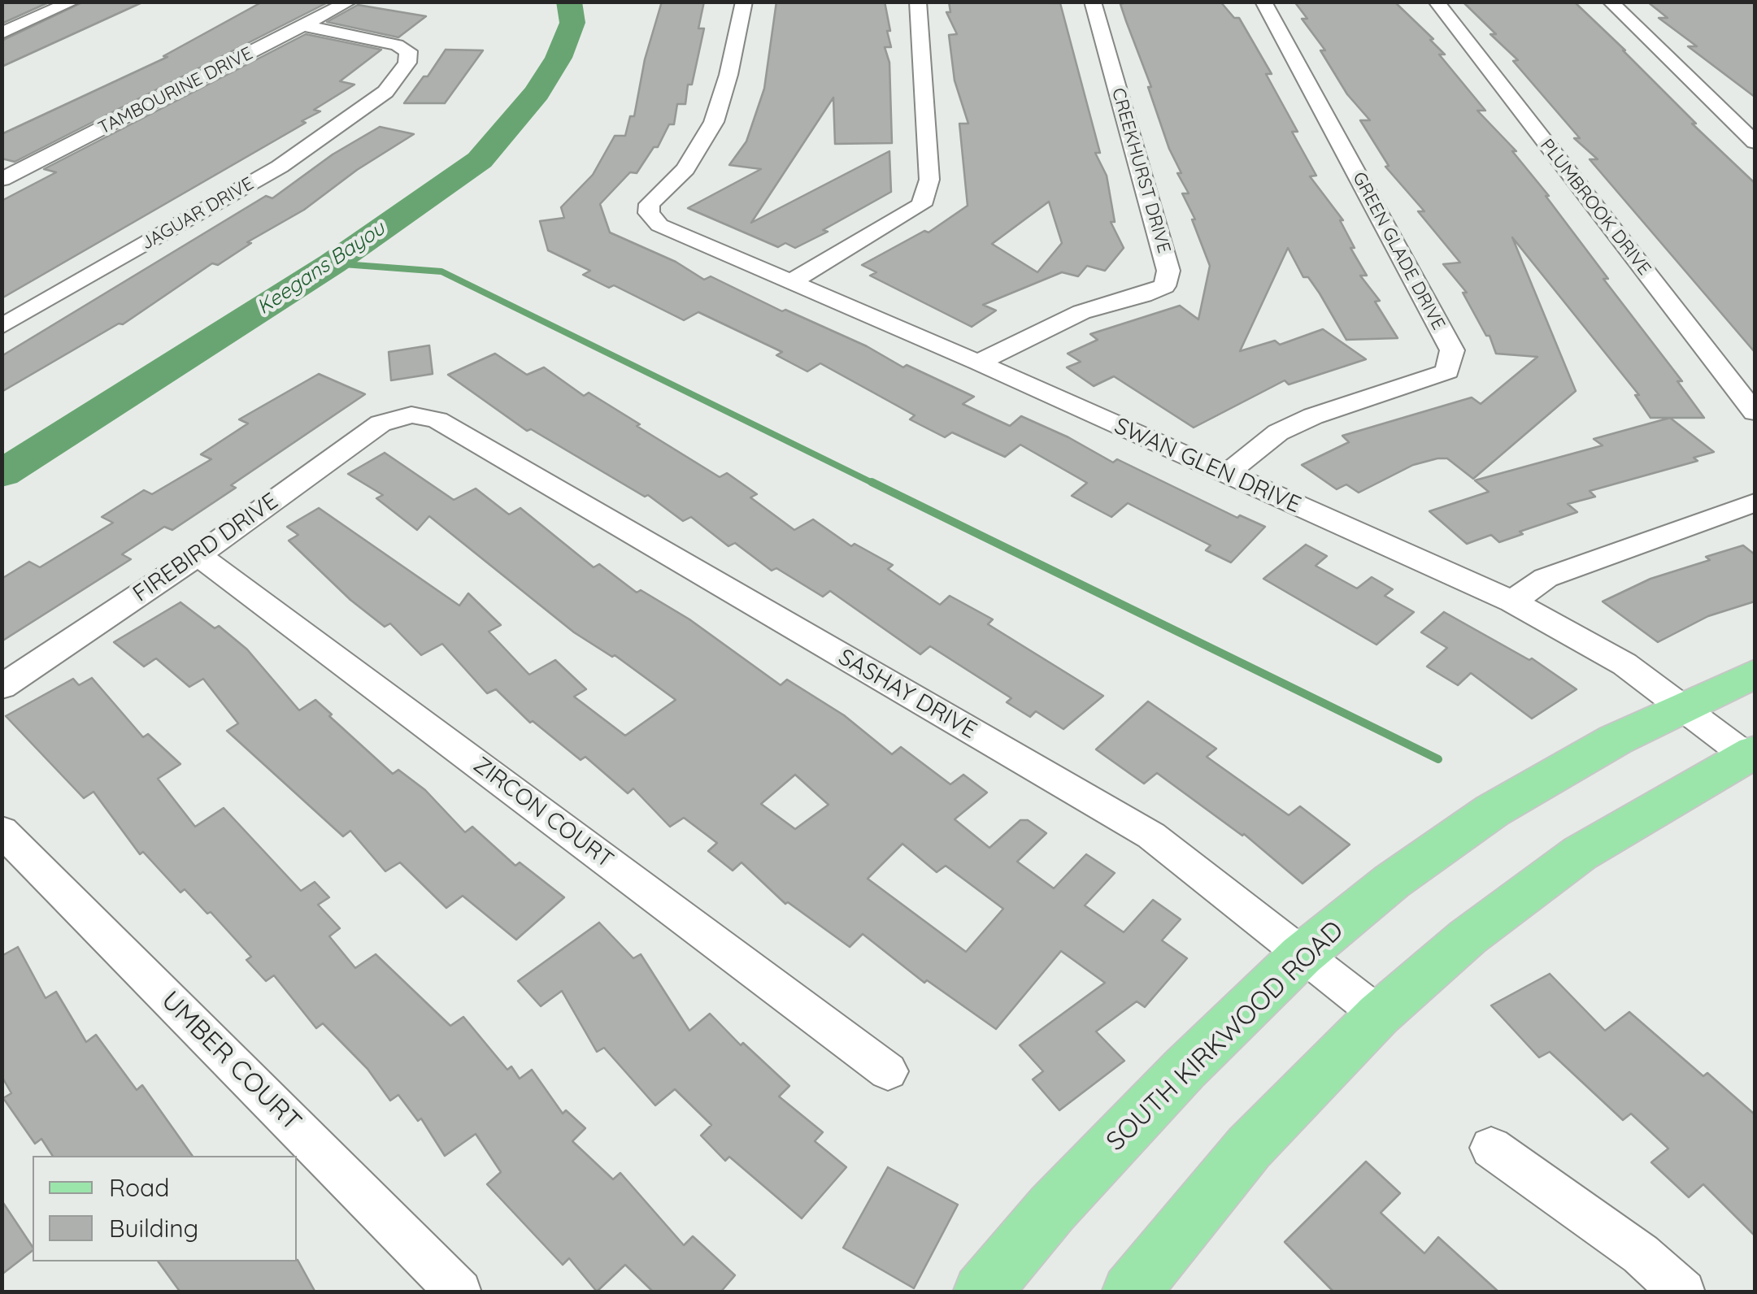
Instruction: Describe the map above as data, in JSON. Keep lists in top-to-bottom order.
{
  "streets": {
    "main road": ["SOUTH KIRKWOOD ROAD"],
    "street": [
      "TAMBOURINE DRIVE",
      "CREEKHURST DRIVE",
      "PLUMBROOK DRIVE",
      "JAGUAR DRIVE",
      "GREEN GLADE DRIVE",
      "SWAN GLEN DRIVE",
      "FIREBIRD DRIVE",
      "SASHAY DRIVE",
      "ZIRCON COURT",
      "UMBER COURT"
    ]
  },
  "crossings": [
    ["TAMBOURINE DRIVE", "JAGUAR DRIVE"],
    ["CREEKHURST DRIVE", "SWAN GLEN DRIVE"],
    ["GREEN GLADE DRIVE", "SWAN GLEN DRIVE"],
    ["SWAN GLEN DRIVE", "SOUTH KIRKWOOD ROAD"],
    ["FIREBIRD DRIVE", "SASHAY DRIVE"],
    ["FIREBIRD DRIVE", "ZIRCON COURT"],
    ["SASHAY DRIVE", "SOUTH KIRKWOOD ROAD"]
  ],
  "water": ["Keegans Bayou"],
  "legend": ["Road", "Building"]
}
